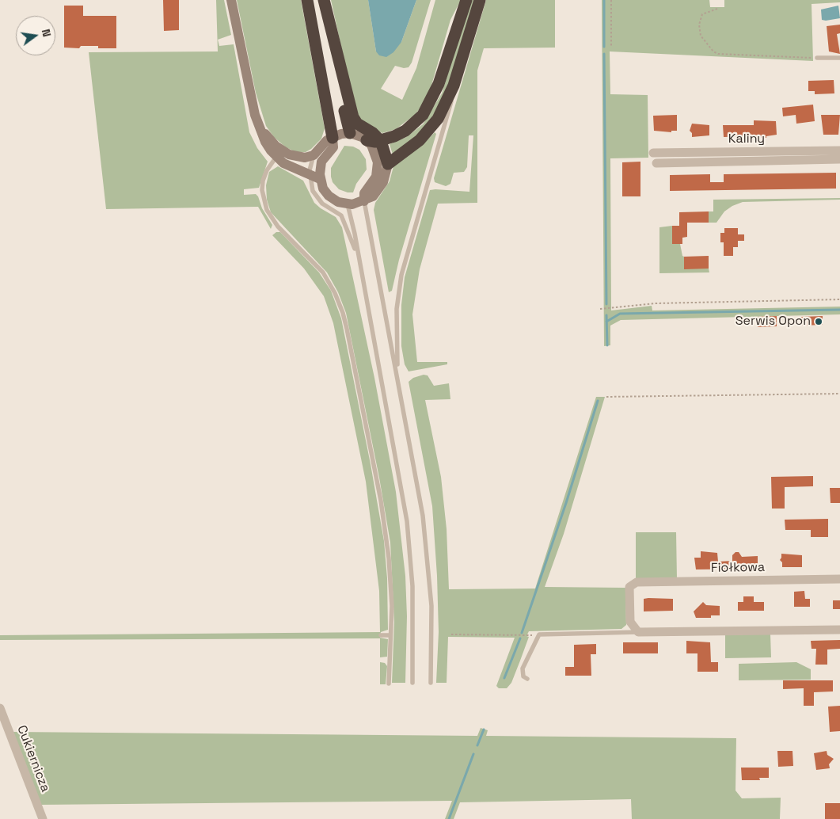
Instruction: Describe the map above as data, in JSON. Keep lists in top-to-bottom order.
{
  "streets": {
    "street": ["Kaliny", "Fiołkowa", "Cukiernicza"]
  },
  "places": ["Serwis Opon"],
  "north": "right"
}
